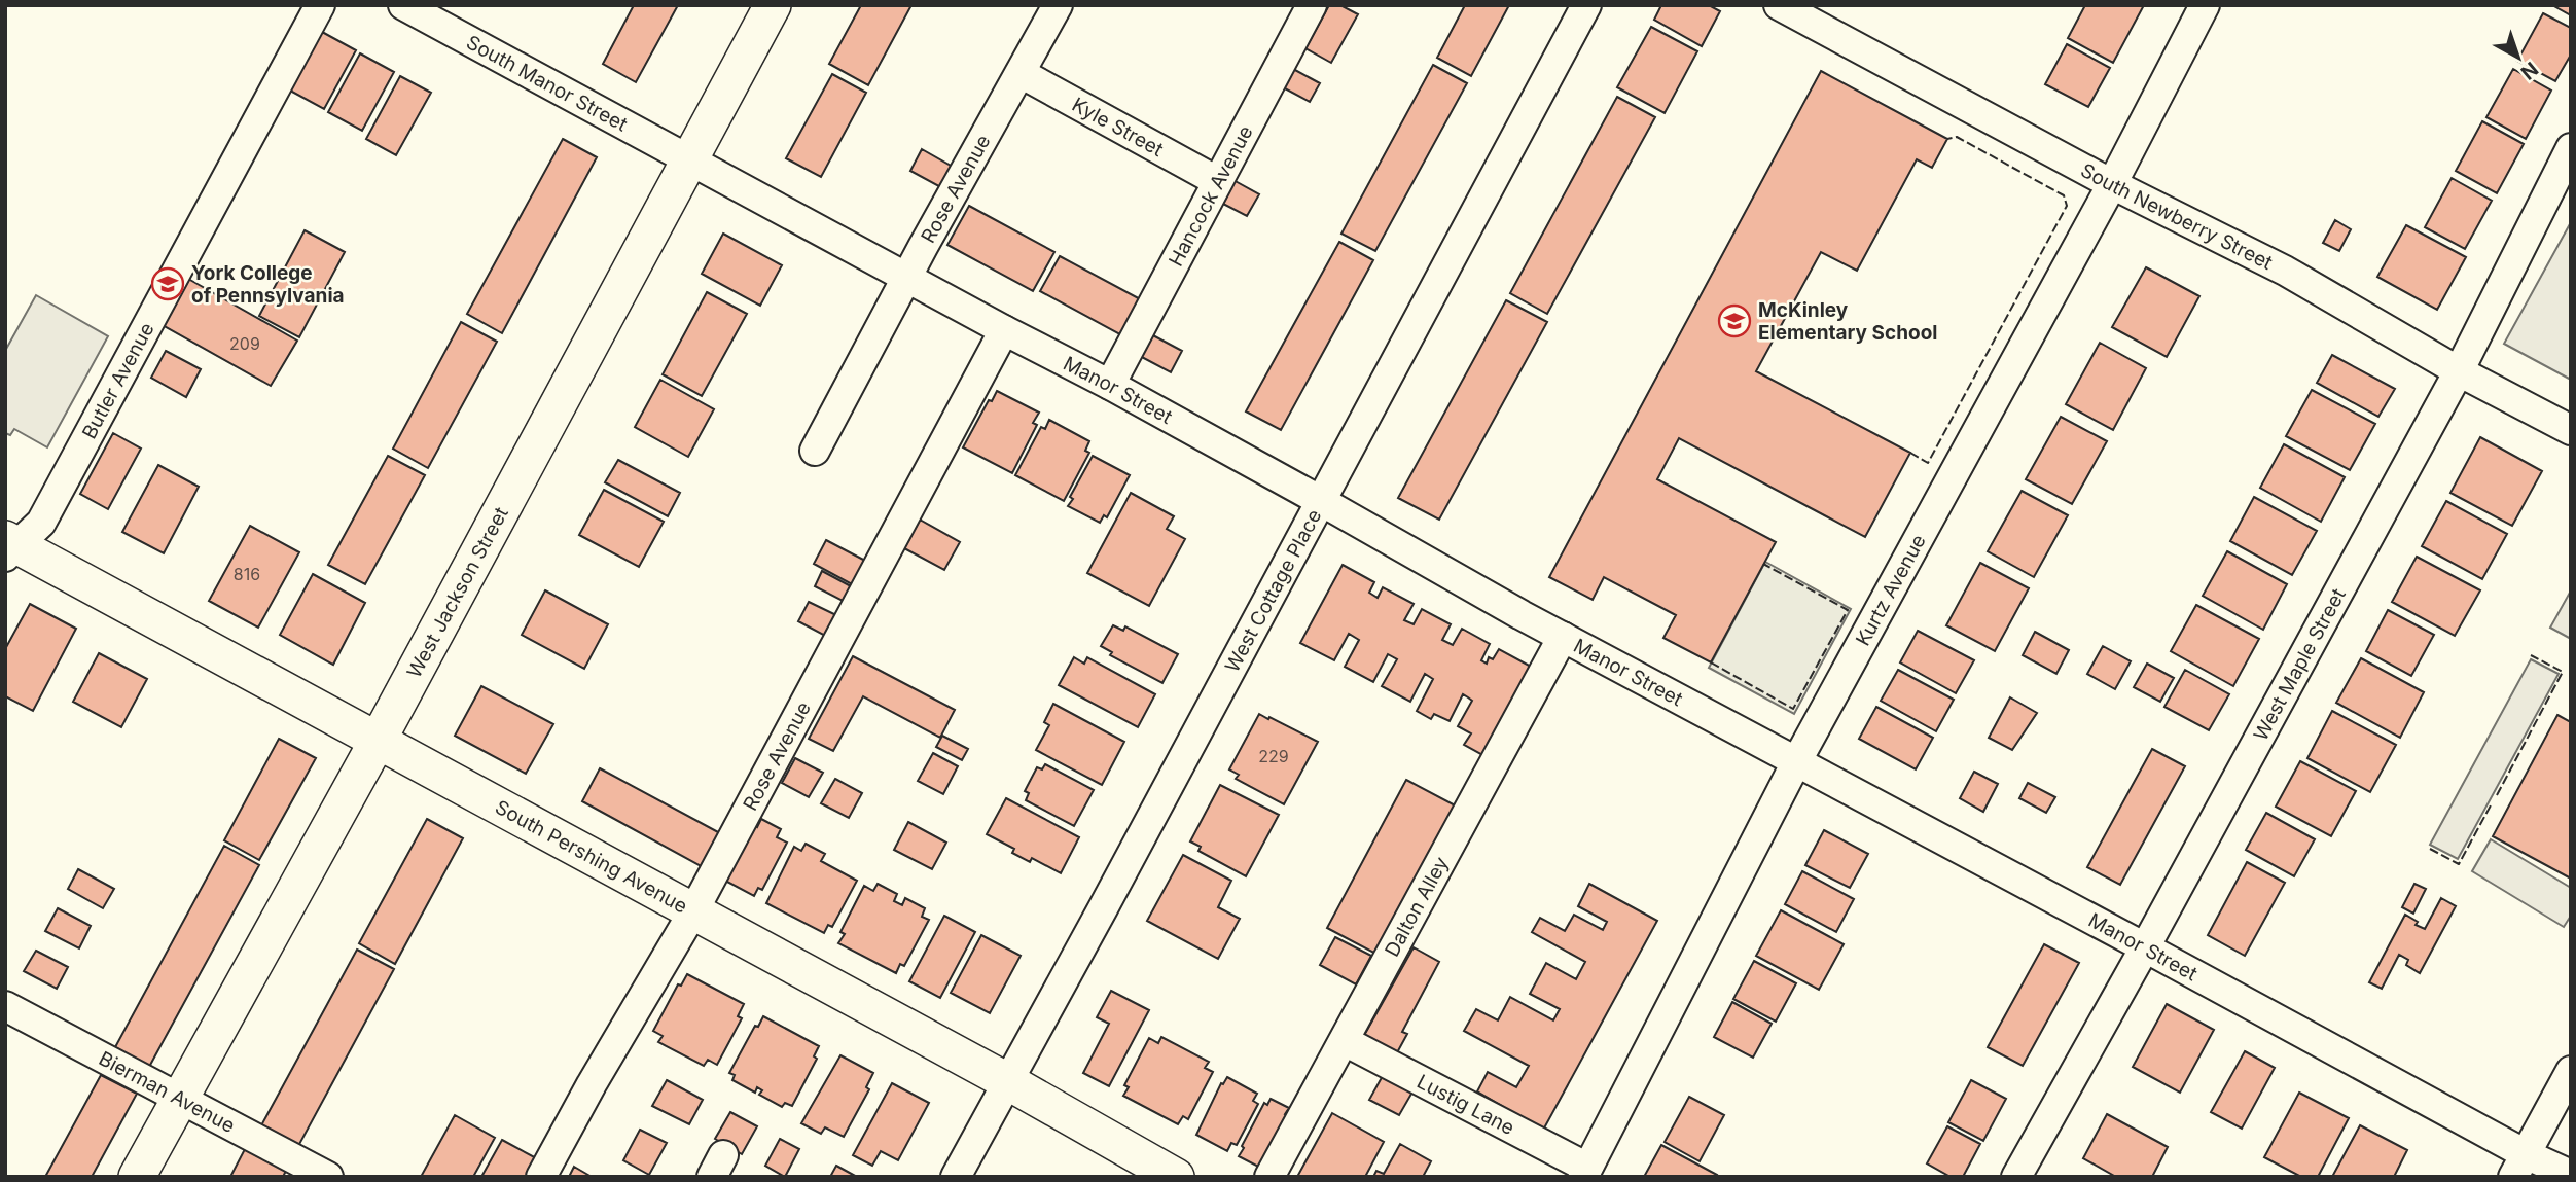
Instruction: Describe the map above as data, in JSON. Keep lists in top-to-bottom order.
{
  "streets": {
    "street": [
      "South Manor Street",
      "Kyle Street",
      "Rose Avenue",
      "Hancock Avenue",
      "South Newberry Street",
      "Butler Avenue",
      "Manor Street",
      "Kurtz Avenue",
      "West Cottage Place",
      "West Jackson Street",
      "West Maple Street",
      "South Pershing Avenue",
      "Dalton Alley",
      "Bierman Avenue",
      "Lustig Lane"
    ]
  },
  "crossings": [
    ["South Manor Street", "Manor Street"],
    ["South Manor Street", "West Jackson Street"],
    ["Kyle Street", "Rose Avenue"],
    ["Kyle Street", "Hancock Avenue"],
    ["Rose Avenue", "Manor Street"],
    ["Rose Avenue", "South Pershing Avenue"],
    ["Hancock Avenue", "Manor Street"],
    ["South Newberry Street", "Kurtz Avenue"],
    ["South Newberry Street", "West Maple Street"],
    ["Butler Avenue", "South Pershing Avenue"],
    ["Manor Street", "Kurtz Avenue"],
    ["Manor Street", "West Cottage Place"],
    ["Manor Street", "West Jackson Street"],
    ["Manor Street", "West Maple Street"],
    ["Manor Street", "Dalton Alley"],
    ["Kurtz Avenue", "Lustig Lane"],
    ["West Cottage Place", "South Pershing Avenue"],
    ["West Jackson Street", "South Pershing Avenue"],
    ["West Jackson Street", "Bierman Avenue"],
    ["Dalton Alley", "Lustig Lane"]
  ],
  "places": {
    "school or university": ["York College of Pennsylvania", "McKinley Elementary School"]
  },
  "house_numbers": ["209", "816", "229"],
  "north": "bottom right"
}
